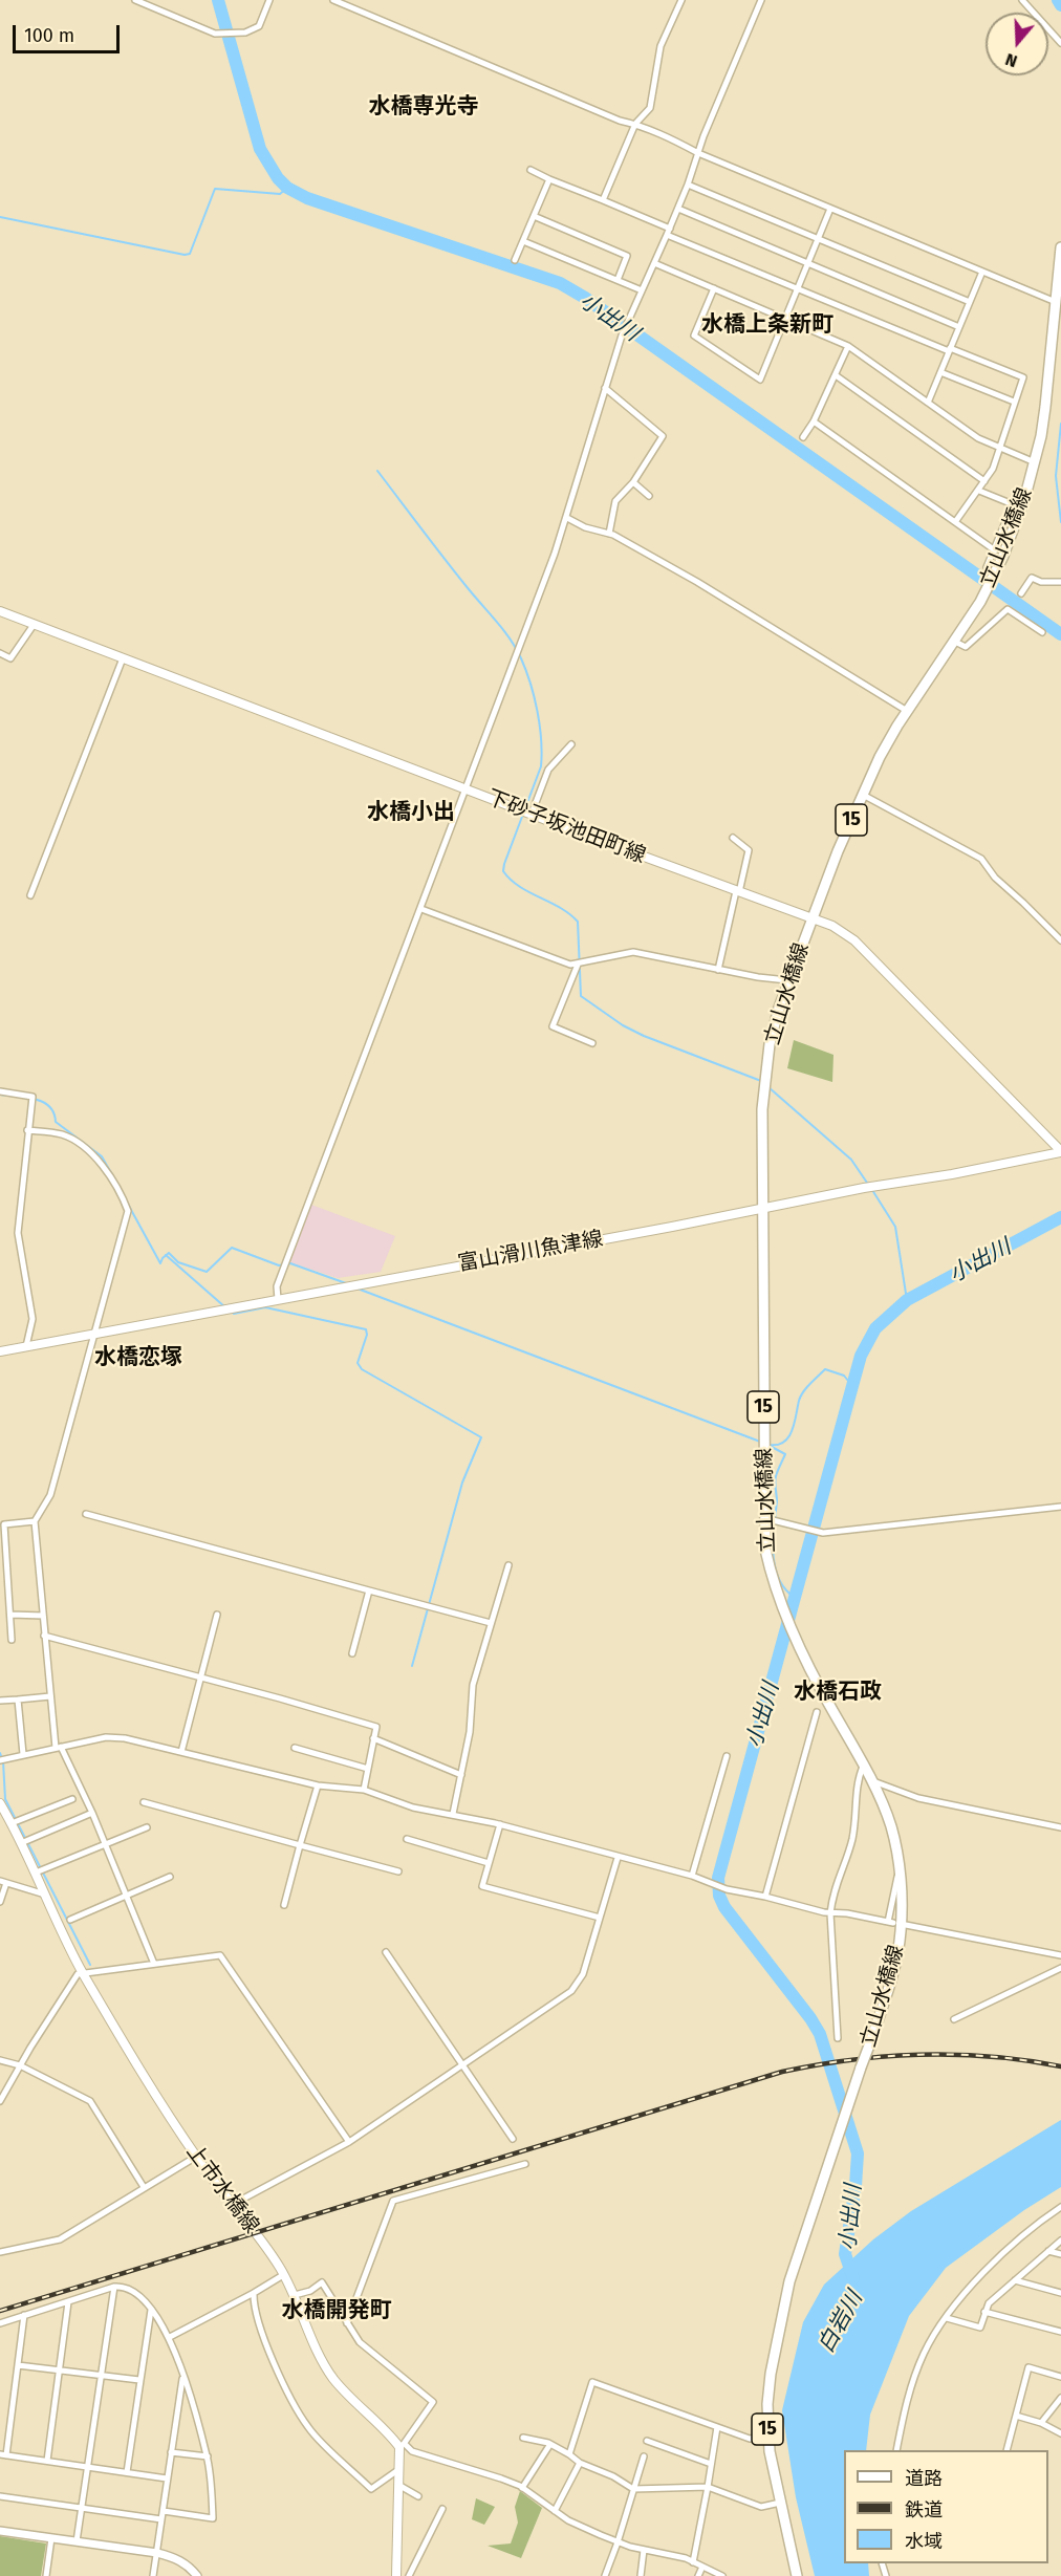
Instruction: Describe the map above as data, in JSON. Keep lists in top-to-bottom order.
{
  "streets": {
    "main road": [
      "立山水橋線",
      "15",
      "下砂子坂池田町線",
      "富山滑川魚津線",
      "上市水橋線"
    ]
  },
  "crossings": [
    ["立山水橋線", "下砂子坂池田町線"],
    ["立山水橋線", "富山滑川魚津線"],
    ["下砂子坂池田町線", "富山滑川魚津線"]
  ],
  "districts": [
    "水橋専光寺",
    "水橋上条新町",
    "水橋小出",
    "水橋恋塚",
    "水橋石政",
    "水橋開発町"
  ],
  "water": ["小出川", "白岩川"],
  "legend": ["道路", "鉄道", "水域"],
  "scale_bar": "100 m",
  "north": "bottom"
}
